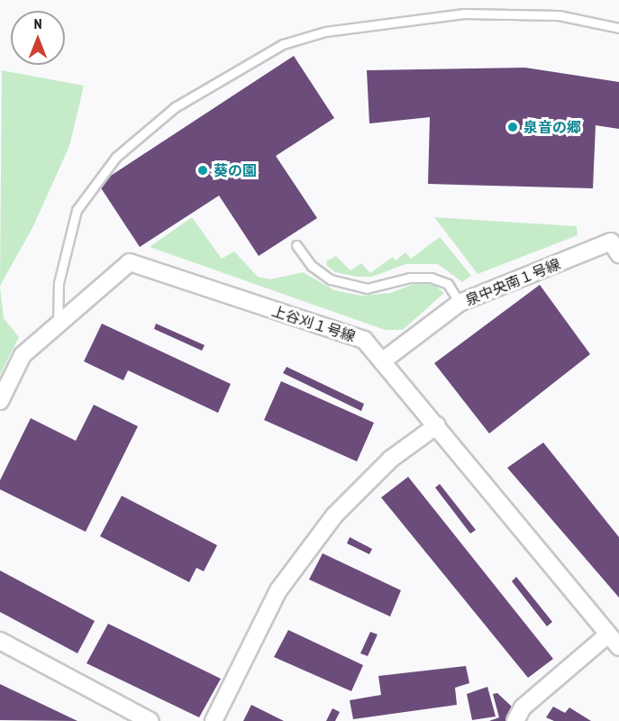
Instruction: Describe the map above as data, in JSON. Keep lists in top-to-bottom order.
{
  "streets": {
    "street": ["泉中央南１号線", "上谷刈１号線"]
  },
  "crossings": [
    ["泉中央南１号線", "上谷刈１号線"]
  ],
  "places": ["泉音の郷", "葵の園"],
  "north": "top"
}
